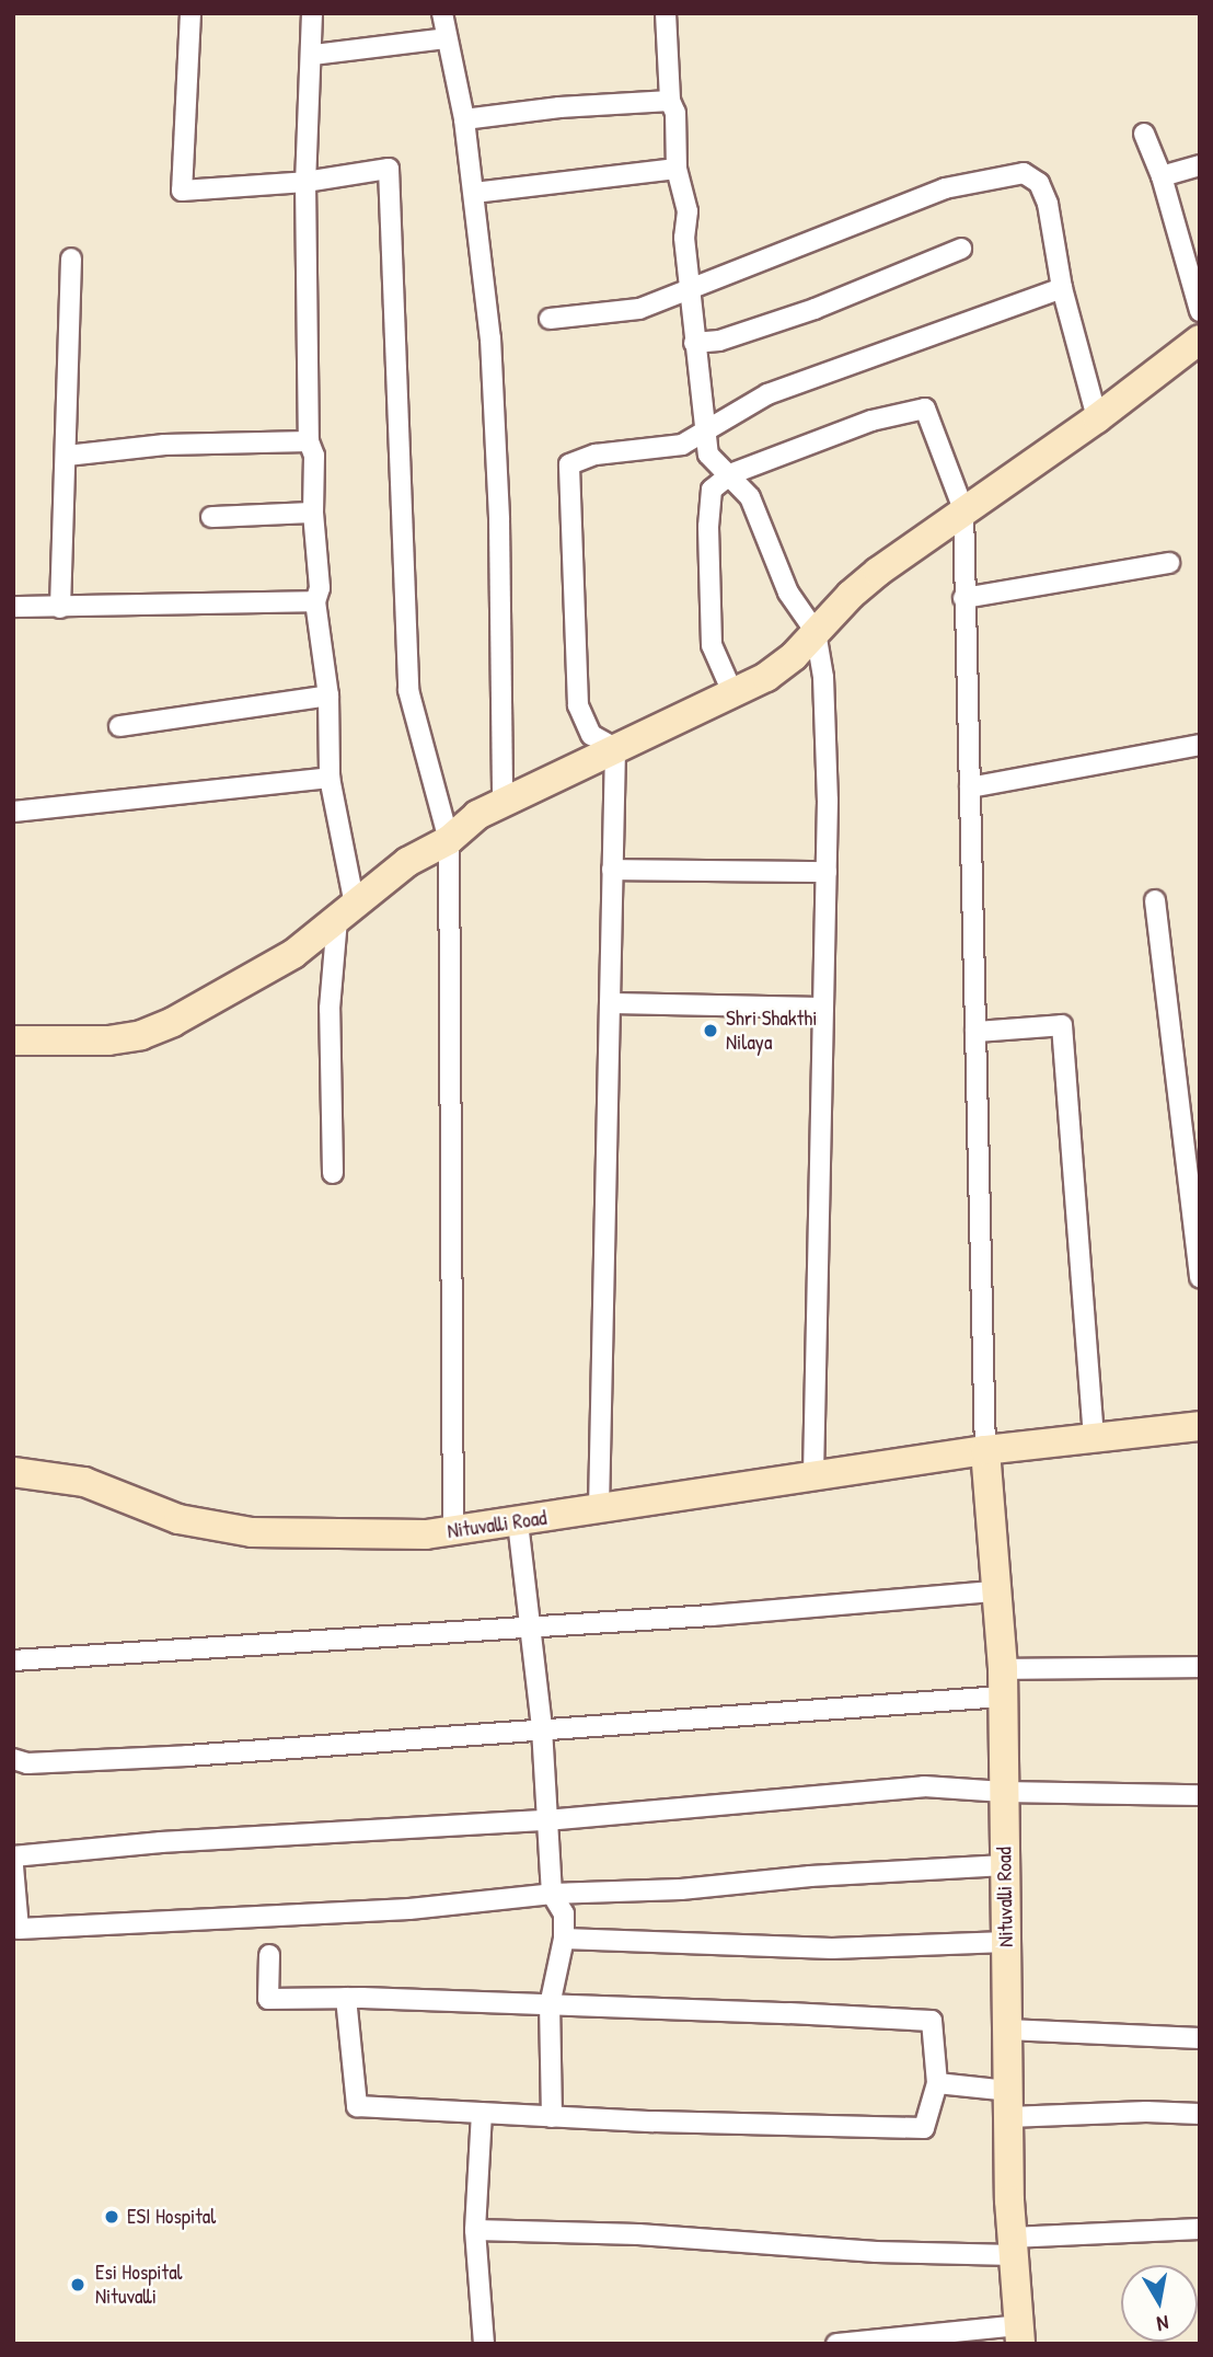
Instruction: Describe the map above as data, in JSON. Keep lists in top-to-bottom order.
{
  "streets": {
    "street": ["Nituvalli Road"]
  },
  "places": ["Shri Shakthi Nilaya", "ESI Hospital", "Esi Hospital Nituvalli"],
  "north": "bottom"
}
